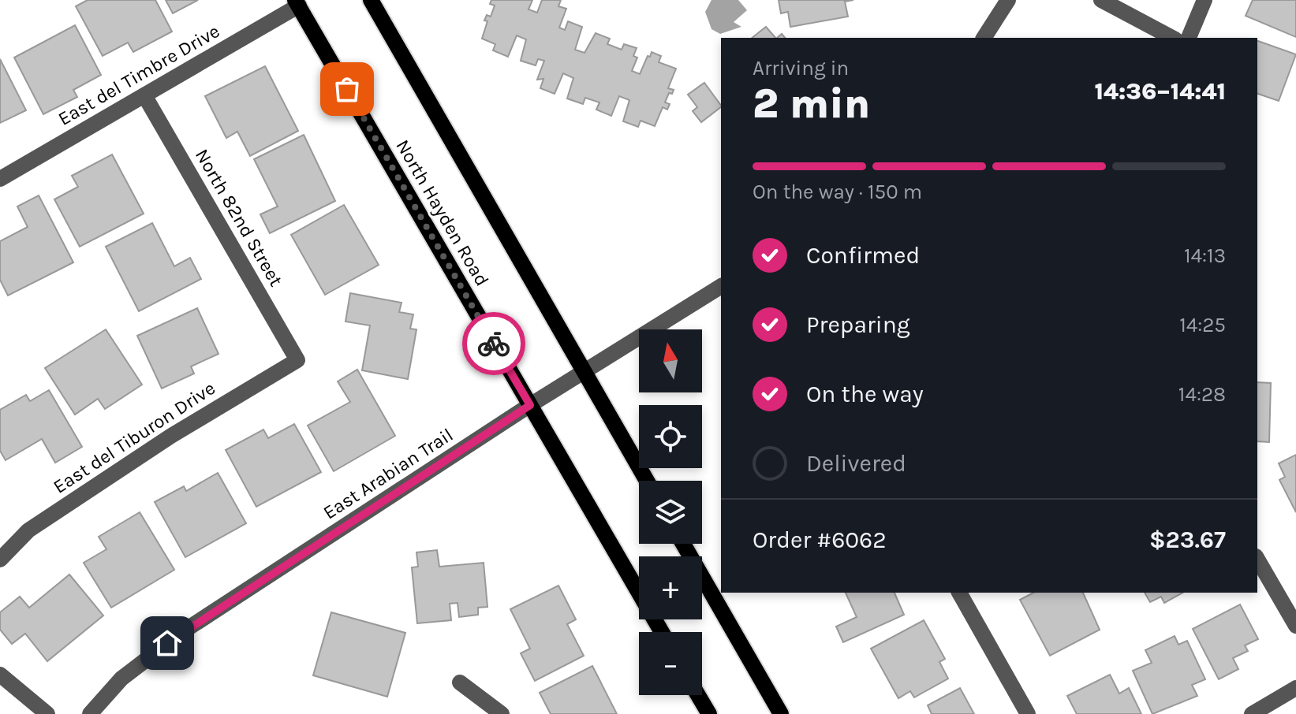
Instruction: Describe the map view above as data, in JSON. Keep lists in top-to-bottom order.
{
  "streets": {
    "main road": ["North Hayden Road"],
    "street": [
      "East del Timbre Drive",
      "North 82nd Street",
      "East del Tiburon Drive",
      "East Arabian Trail"
    ]
  },
  "crossings": [
    ["East del Timbre Drive", "North Hayden Road"],
    ["East del Timbre Drive", "North 82nd Street"],
    ["North Hayden Road", "East Arabian Trail"],
    ["North 82nd Street", "East del Tiburon Drive"]
  ],
  "north": "top",
  "page": {
    "heading": ["2 min", "Arriving in", "14:36–14:41"],
    "panel": ["Order #6062", "$23.67"],
    "bar": "On the way · 150 m",
    "list": [
      ["Confirmed", "14:13"],
      ["Preparing", "14:25"],
      ["On the way", "14:28"],
      "Delivered"
    ],
    "map_buttons": ["+", "−"]
  }
}
